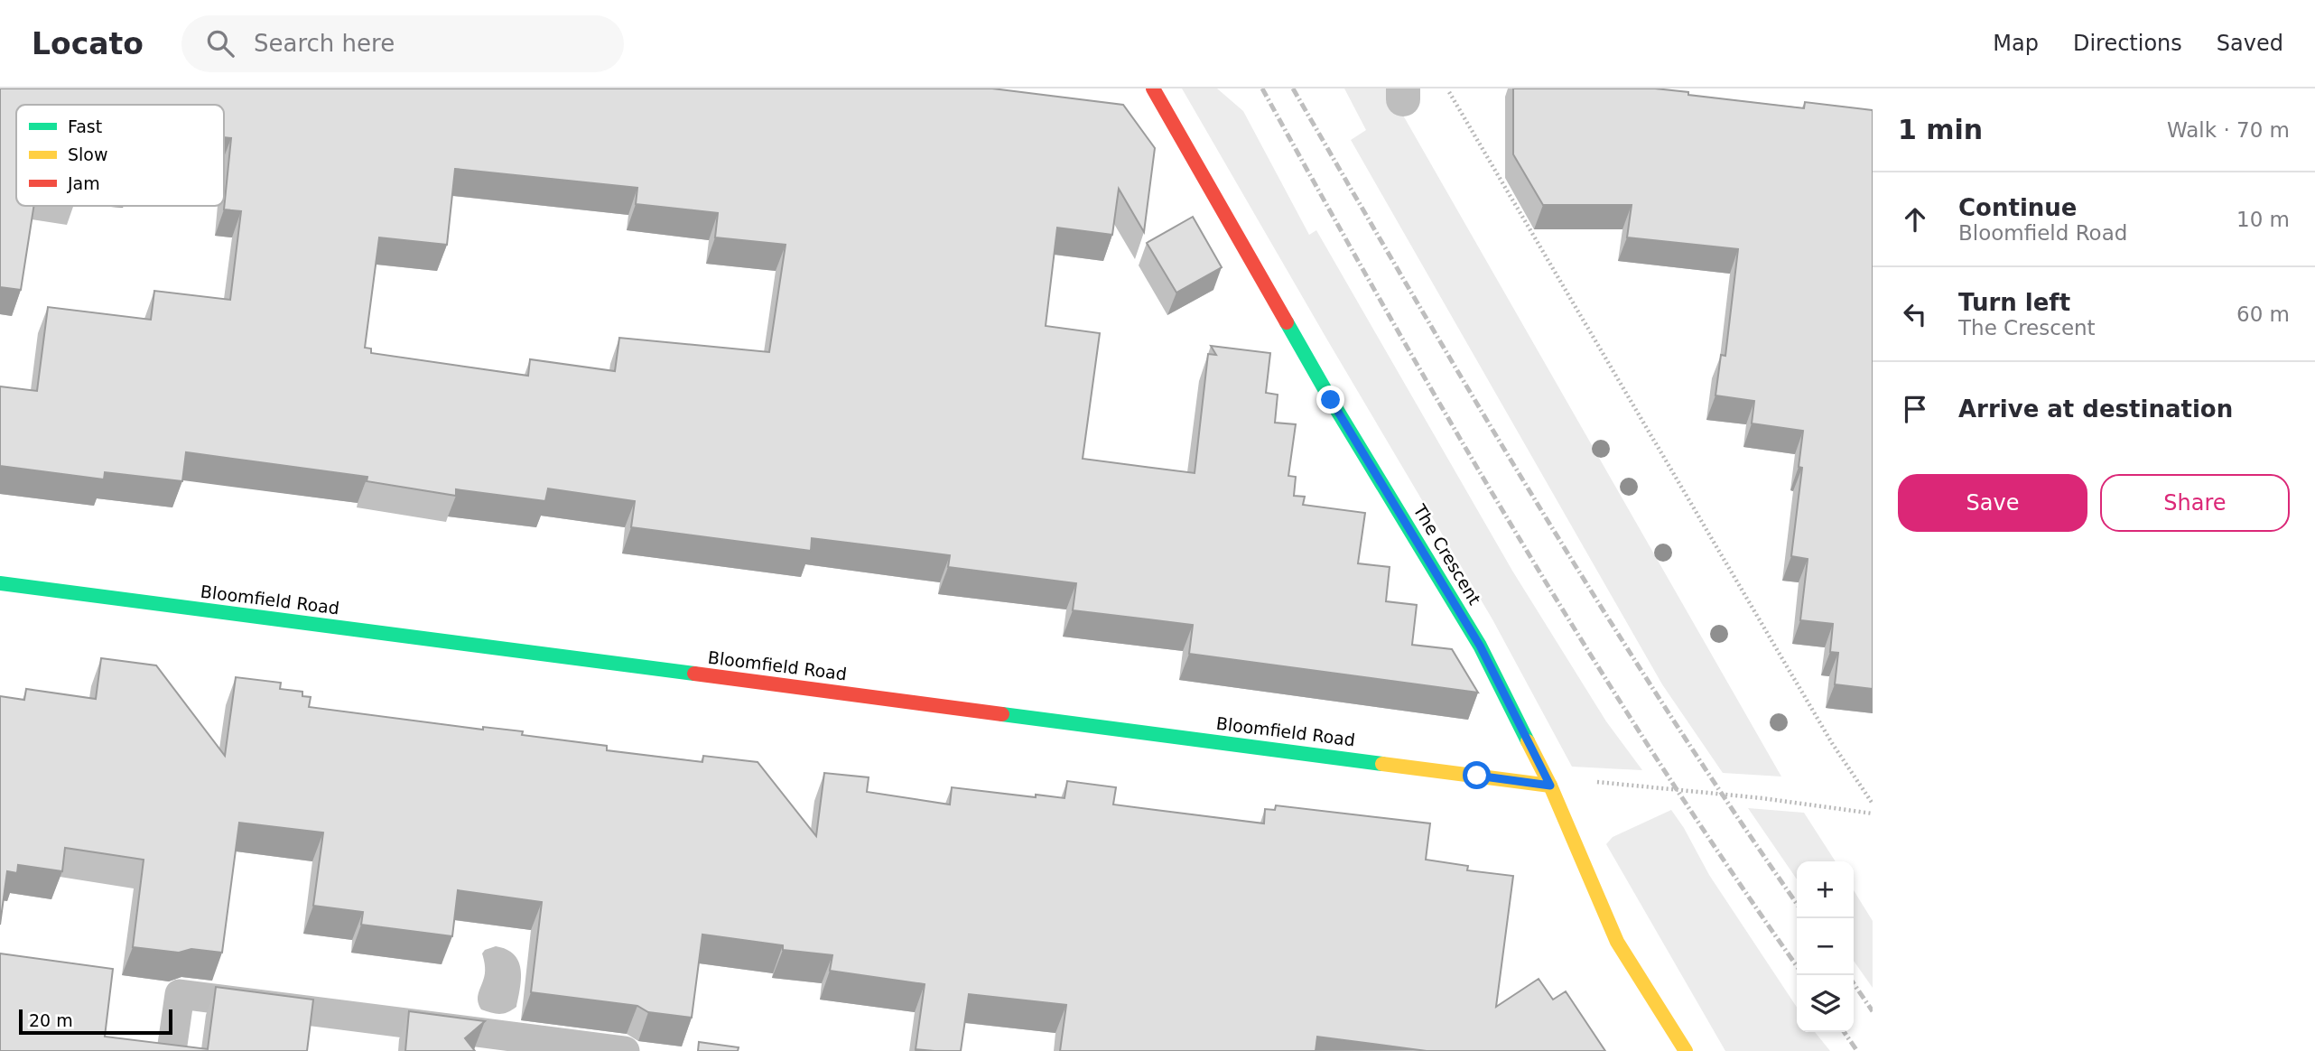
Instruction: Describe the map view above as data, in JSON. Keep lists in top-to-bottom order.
{
  "streets": {
    "street": ["The Crescent", "Bloomfield Road"]
  },
  "crossings": [
    ["The Crescent", "Bloomfield Road"]
  ],
  "legend": ["Fast", "Slow", "Jam"],
  "scale_bar": "20 m",
  "page": {
    "header": "Locato",
    "search": "Search here",
    "nav": ["Map", "Directions", "Saved"],
    "heading": ["1 min", "Walk · 70 m"],
    "list": [
      ["Continue", "Bloomfield Road", "10 m"],
      ["Turn left", "The Crescent", "60 m"],
      "Arrive at destination"
    ],
    "buttons": ["Save", "Share"],
    "map_buttons": ["+", "−"],
    "scale": "20 m"
  }
}
